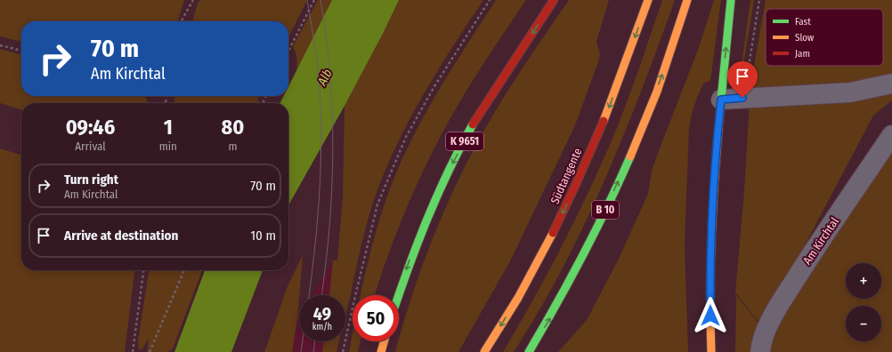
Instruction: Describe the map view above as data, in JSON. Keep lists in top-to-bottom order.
{
  "streets": {
    "main road": ["K 9651", "Südtangente", "B 10"],
    "street": ["Am Kirchtal"]
  },
  "water": ["Alb"],
  "legend": ["Fast", "Slow", "Jam"],
  "page": {
    "turn": ["70 m", "Am Kirchtal"],
    "eta": [
      "09:46",
      "Arrival",
      "1",
      "min",
      "80",
      "m"
    ],
    "list": [
      {
        "name": "Turn right",
        "note": "Am Kirchtal",
        "value": "70 m"
      },
      {
        "name": "Arrive at destination",
        "value": "10 m"
      }
    ],
    "map_buttons": ["+", "−"],
    "speed": "49 km/h",
    "limit": "50"
  }
}
